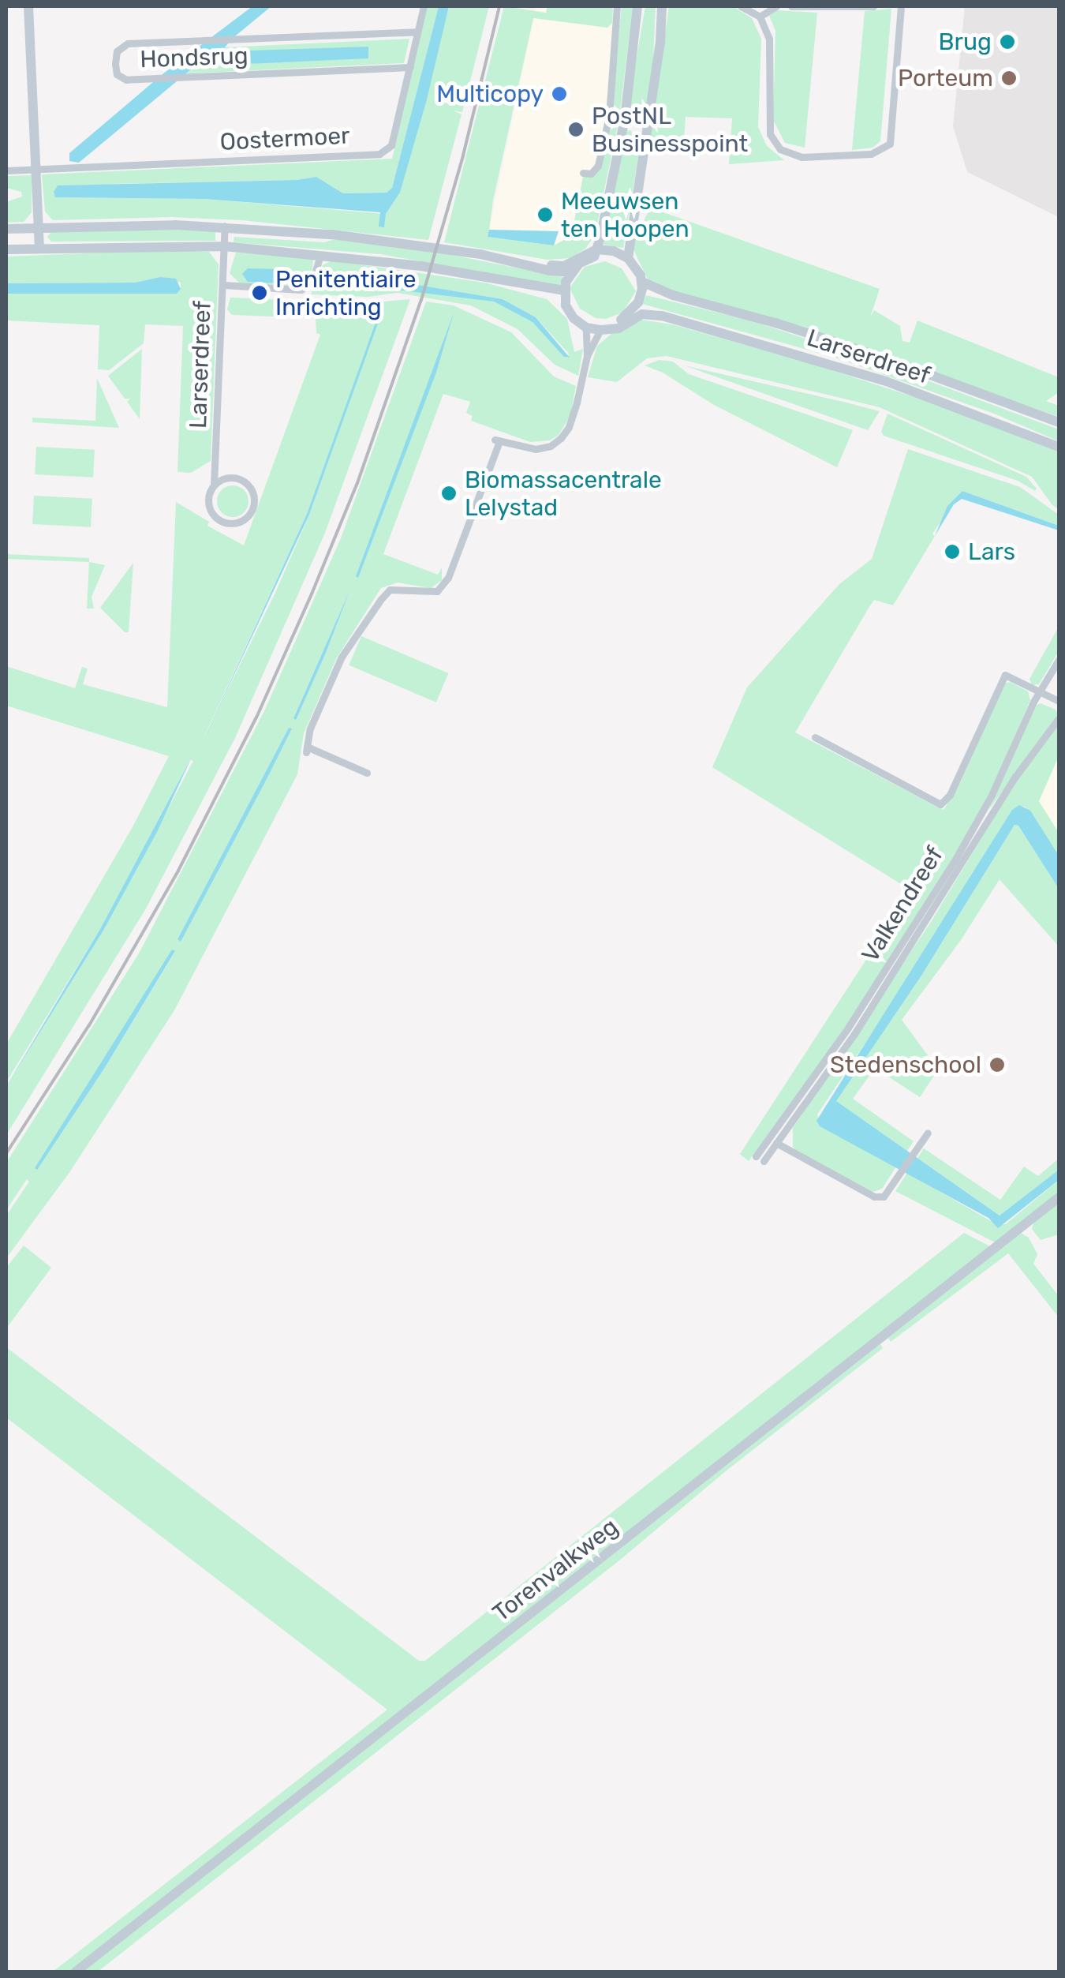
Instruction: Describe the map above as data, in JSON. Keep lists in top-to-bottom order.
{
  "streets": {
    "main road": ["Larserdreef", "Torenvalkweg"],
    "street": ["Hondsrug", "Oostermoer", "Valkendreef"]
  },
  "crossings": [
    ["Hondsrug", "Oostermoer"]
  ],
  "places": [
    "Brug",
    "Porteum",
    "Multicopy",
    "PostNL Businesspoint",
    "Meeuwsen ten Hoopen",
    "Penitentiaire Inrichting",
    "Biomassacentrale Lelystad",
    "Lars",
    "Stedenschool"
  ]
}
